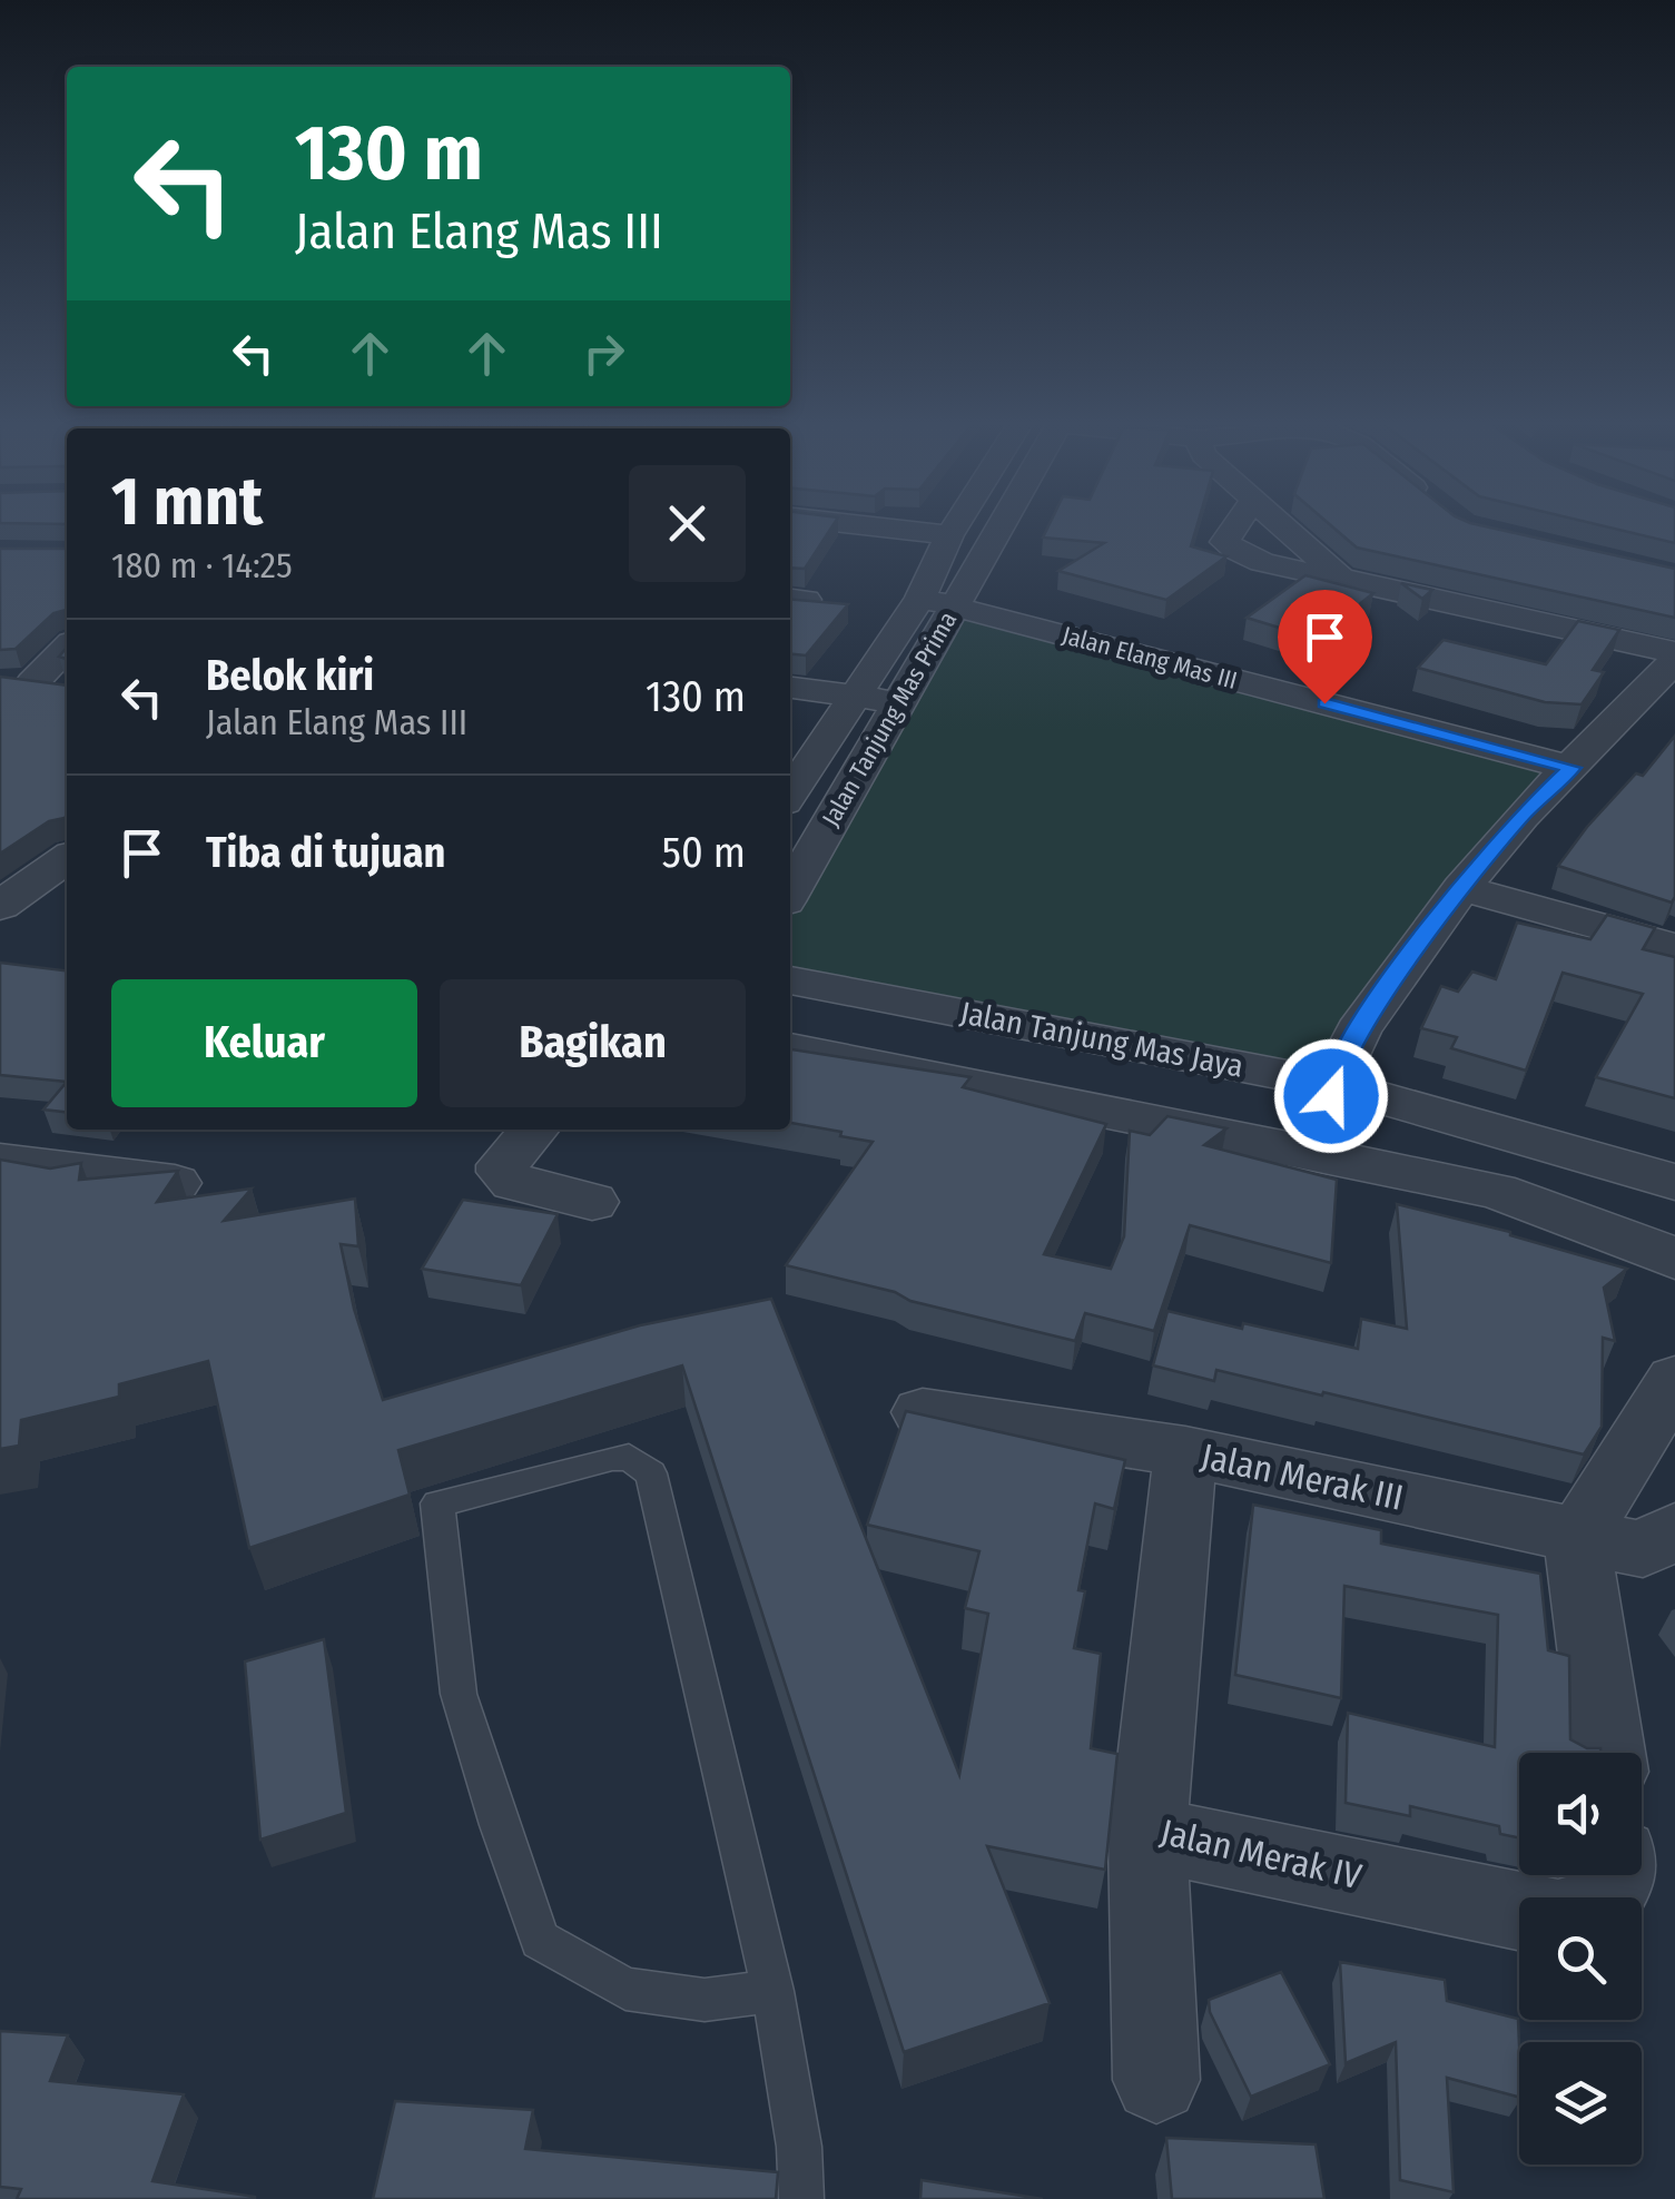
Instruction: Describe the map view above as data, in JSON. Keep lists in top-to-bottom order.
{
  "streets": {
    "street": [
      "Jalan Elang Mas III",
      "Jalan Tanjung Mas Prima",
      "Jalan Tanjung Mas Jaya",
      "Jalan Merak III",
      "Jalan Merak IV"
    ]
  },
  "crossings": [
    ["Jalan Elang Mas III", "Jalan Tanjung Mas Prima"],
    ["Jalan Merak III", "Jalan Merak IV"]
  ],
  "page": {
    "turn": ["130 m", "Jalan Elang Mas III"],
    "heading": ["1 mnt", "180 m · 14:25"],
    "list": [
      {
        "name": "Belok kiri",
        "note": "Jalan Elang Mas III",
        "value": "130 m"
      },
      {
        "name": "Tiba di tujuan",
        "value": "50 m"
      }
    ],
    "buttons": ["Keluar", "Bagikan"]
  }
}
